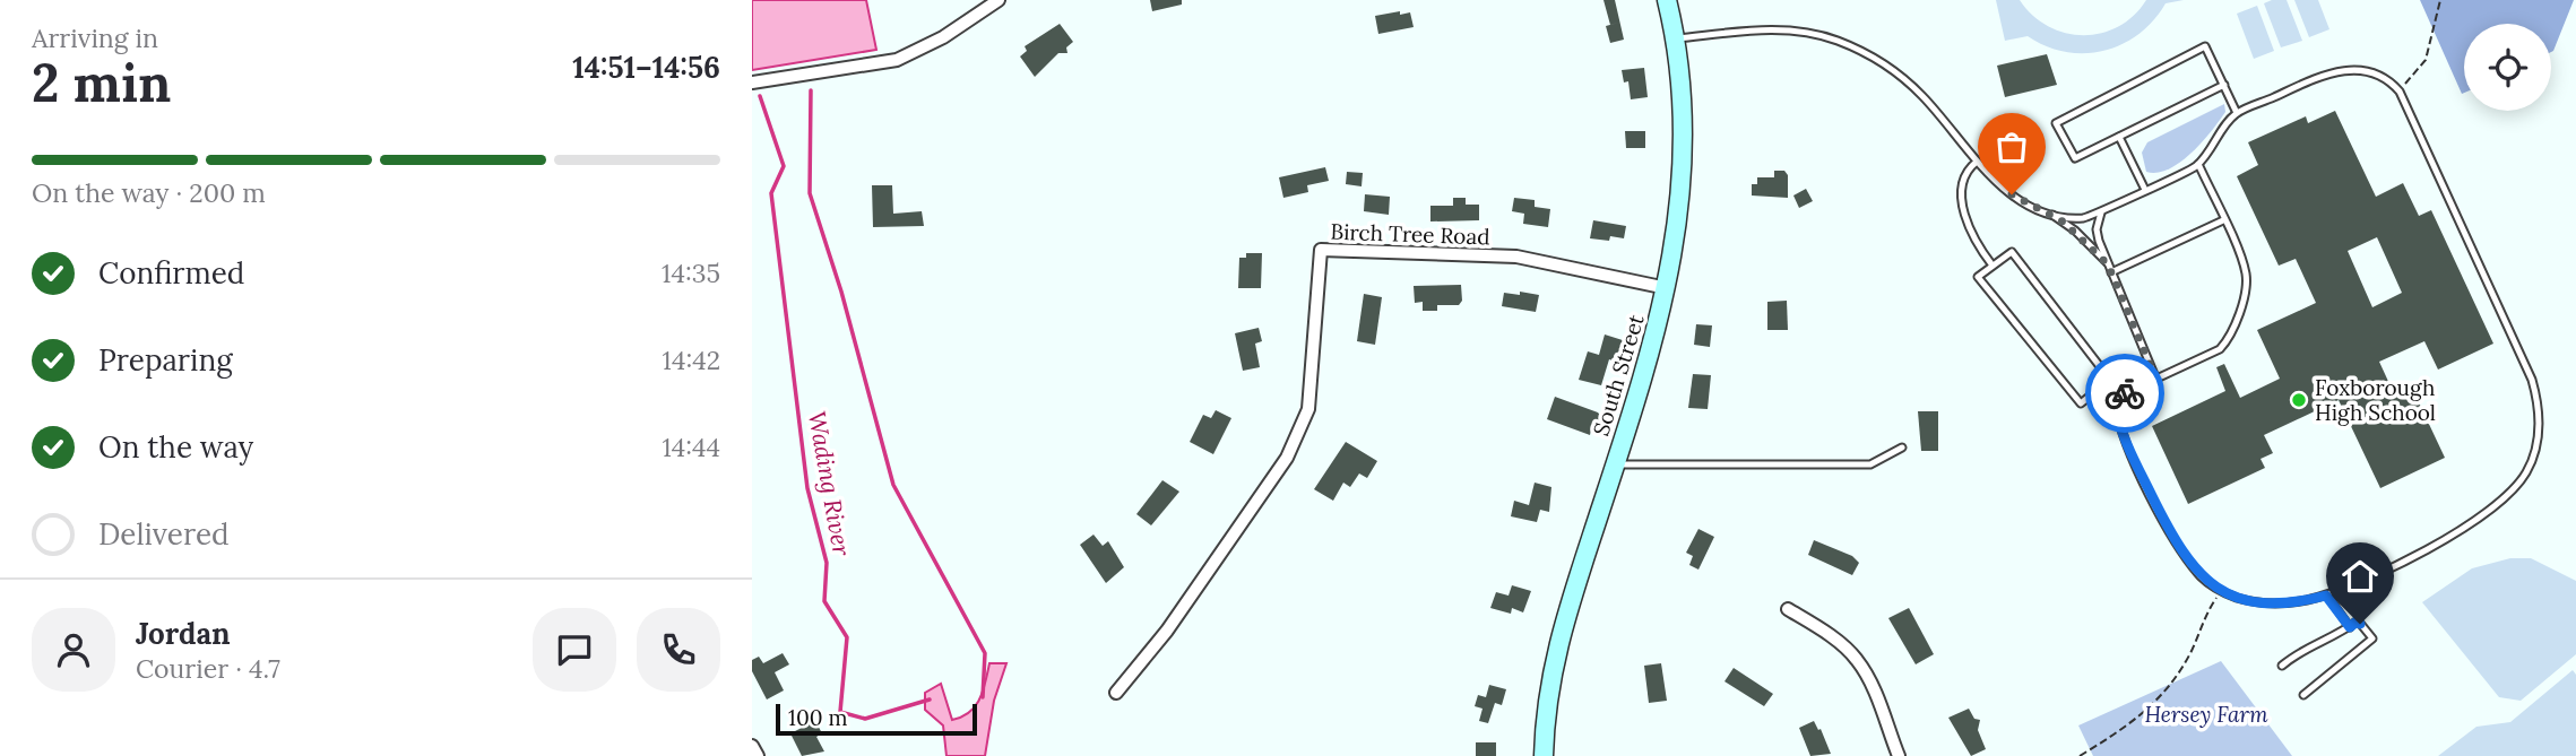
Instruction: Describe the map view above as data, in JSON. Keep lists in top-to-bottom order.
{
  "streets": {
    "main road": ["South Street"],
    "street": ["Birch Tree Road"]
  },
  "crossings": [
    ["Birch Tree Road", "South Street"]
  ],
  "water": ["Wading River"],
  "parks": ["Hersey Farm"],
  "places": ["Foxborough High School"],
  "scale_bar": "100 m",
  "page": {
    "heading": ["2 min", "Arriving in", "14:51–14:56"],
    "panel": ["Jordan", "Courier · 4.7"],
    "bar": "On the way · 200 m",
    "list": [
      ["Confirmed", "14:35"],
      ["Preparing", "14:42"],
      ["On the way", "14:44"],
      "Delivered"
    ],
    "scale": "100 m"
  }
}
